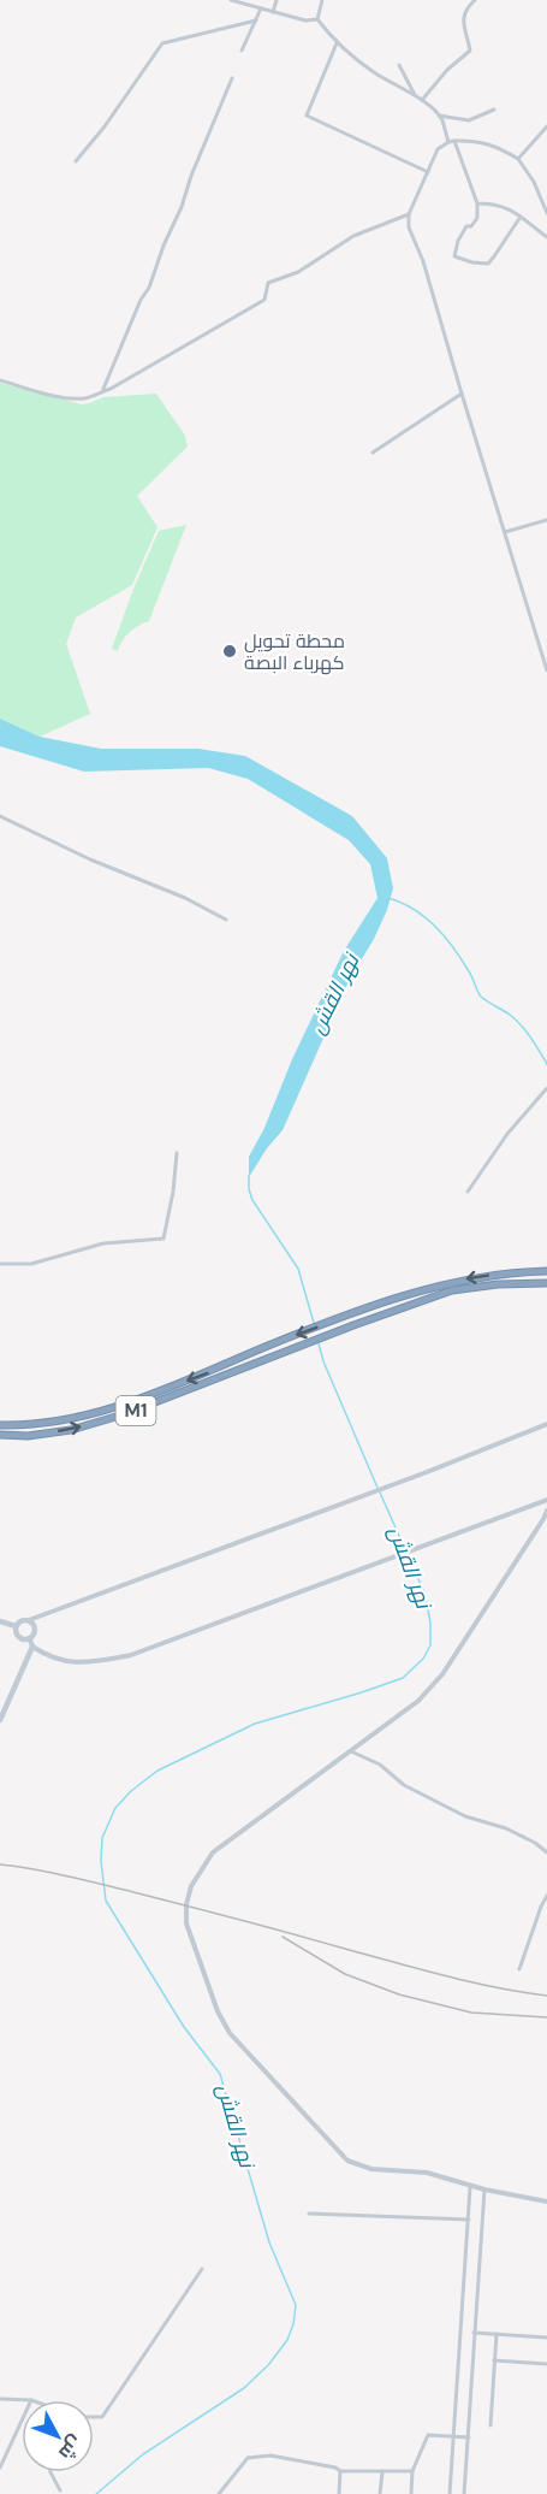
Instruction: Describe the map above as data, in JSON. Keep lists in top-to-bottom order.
{
  "streets": {
    "highway": ["M1"]
  },
  "water": ["نهر القش"],
  "places": ["محطة تحويل كهرباء البصة"],
  "north": "bottom right"
}
